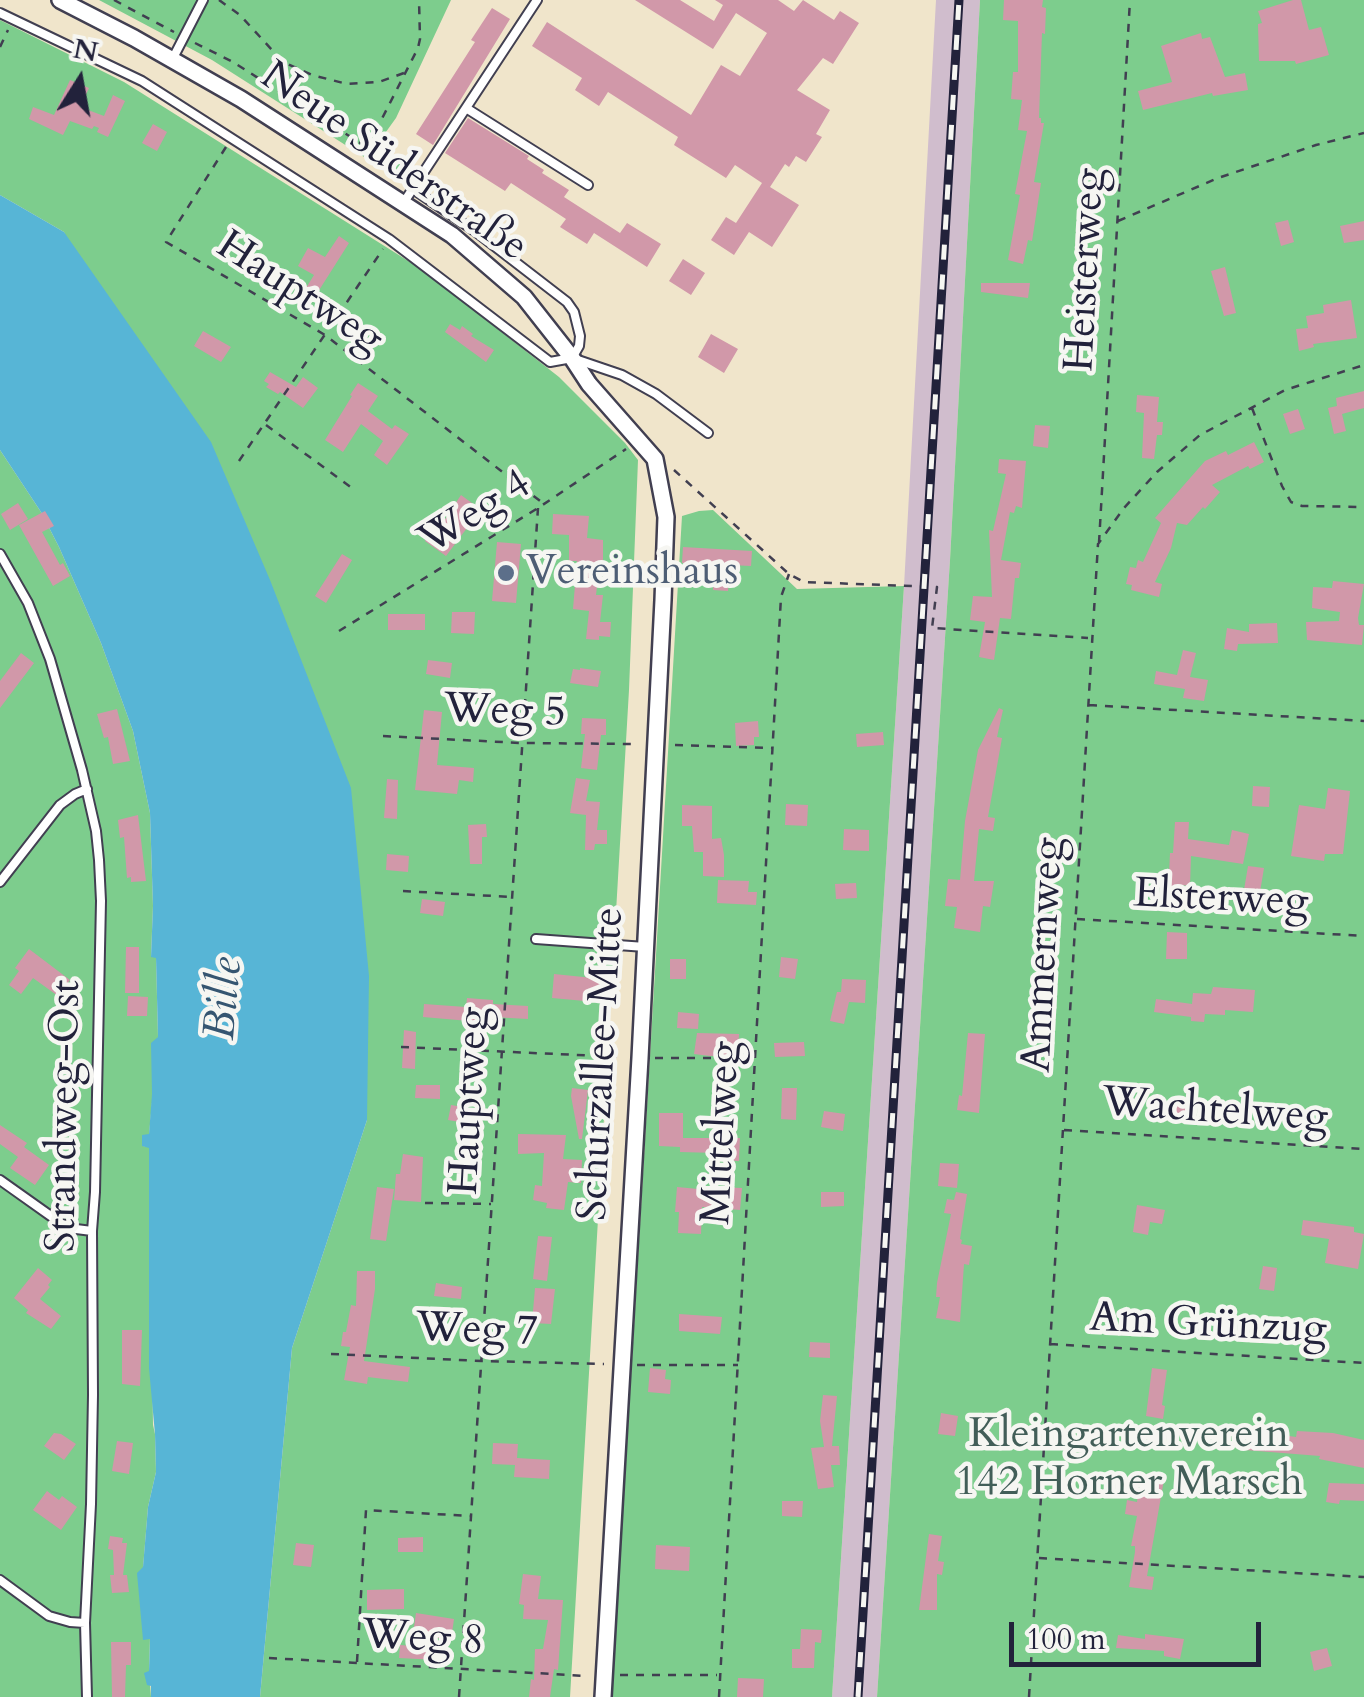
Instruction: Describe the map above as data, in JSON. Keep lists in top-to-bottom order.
{
  "streets": {
    "street": ["Neue Süderstraße", "Schurzallee-Mitte"],
    "lane": ["Strandweg-Ost"],
    "path": [
      "Heisterweg",
      "Hauptweg",
      "Weg 4",
      "Weg 5",
      "Elsterweg",
      "Ammernweg",
      "Wachtelweg",
      "Mittelweg",
      "Am Grünzug",
      "Weg 7",
      "Weg 8"
    ]
  },
  "crossings": [
    ["Neue Süderstraße", "Weg 4"],
    ["Neue Süderstraße", "Schurzallee-Mitte"],
    ["Heisterweg", "Ammernweg"],
    ["Hauptweg", "Weg 4"],
    ["Hauptweg", "Weg 5"],
    ["Hauptweg", "Weg 7"],
    ["Hauptweg", "Weg 8"],
    ["Weg 4", "Schurzallee-Mitte"],
    ["Elsterweg", "Ammernweg"],
    ["Ammernweg", "Wachtelweg"],
    ["Ammernweg", "Am Grünzug"],
    ["Schurzallee-Mitte", "Weg 7"],
    ["Mittelweg", "Weg 7"]
  ],
  "water": ["Bille"],
  "parks": ["Kleingartenverein 142 Horner Marsch"],
  "places": ["Vereinshaus"],
  "scale_bar": "100 m",
  "north": "top"
}
